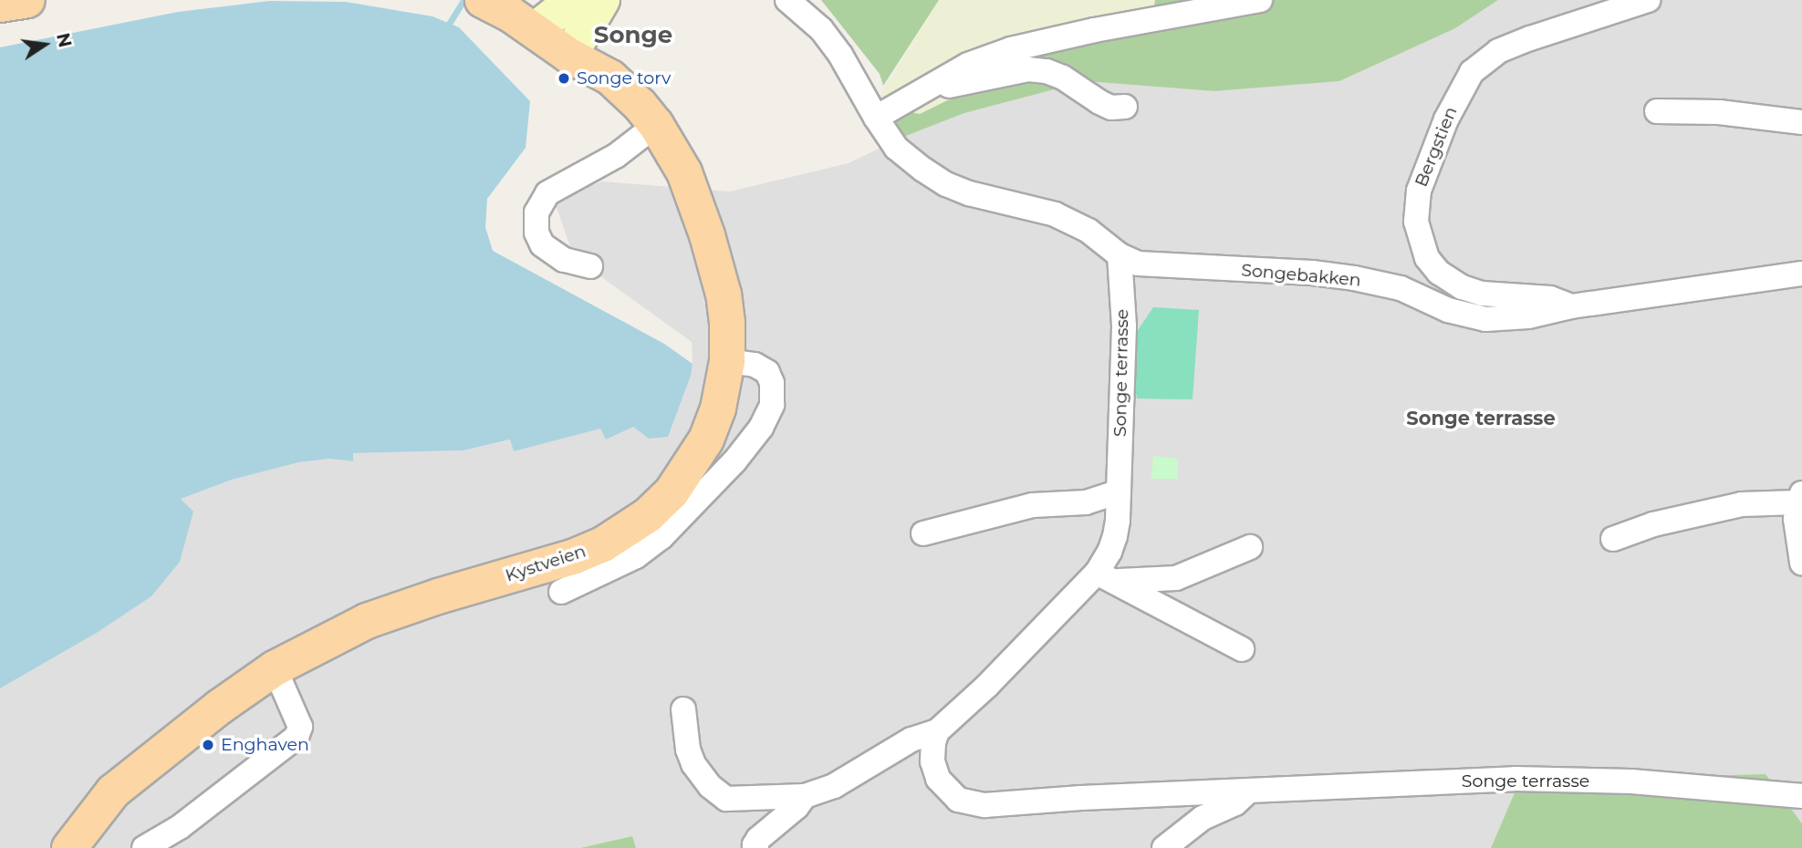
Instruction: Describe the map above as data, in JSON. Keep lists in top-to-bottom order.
{
  "streets": {
    "main road": ["Kystveien"],
    "street": ["Bergstien", "Songebakken", "Songe terrasse"]
  },
  "crossings": [
    ["Bergstien", "Songebakken"],
    ["Songebakken", "Songe terrasse"]
  ],
  "districts": ["Songe", "Songe terrasse"],
  "places": ["Songe torv", "Enghaven"],
  "north": "right"
}
